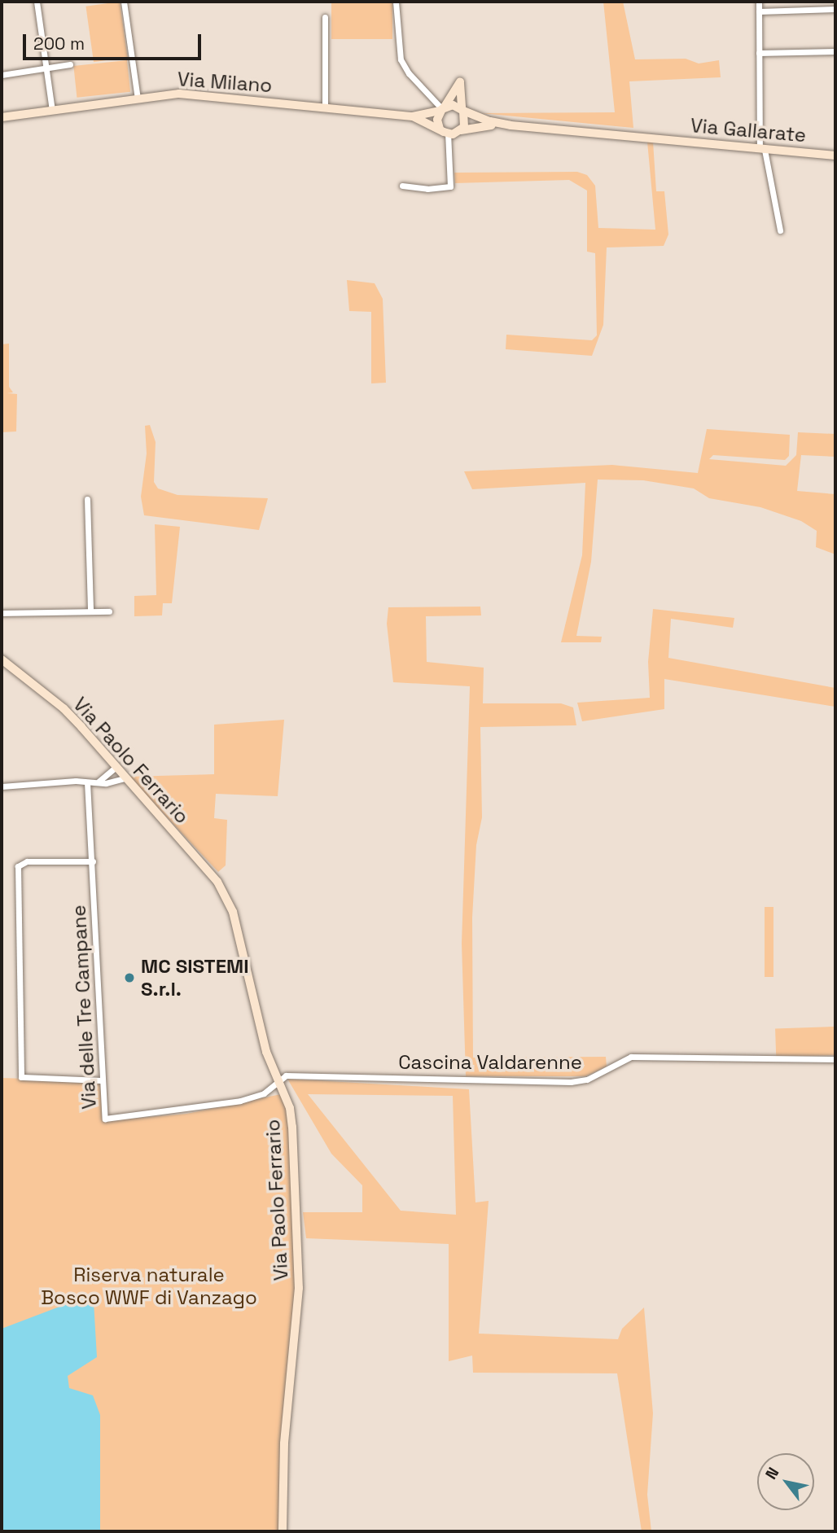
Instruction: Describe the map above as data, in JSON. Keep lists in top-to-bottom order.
{
  "streets": {
    "street": [
      "Via Milano",
      "Via Gallarate",
      "Via Paolo Ferrario",
      "Via delle Tre Campane",
      "Cascina Valdarenne"
    ]
  },
  "crossings": [
    ["Via Paolo Ferrario", "Via delle Tre Campane"],
    ["Via Paolo Ferrario", "Cascina Valdarenne"],
    ["Via delle Tre Campane", "Cascina Valdarenne"]
  ],
  "parks": ["Riserva naturale Bosco WWF di Vanzago"],
  "places": ["MC SISTEMI S.r.l."],
  "scale_bar": "200 m",
  "north": "top left"
}
